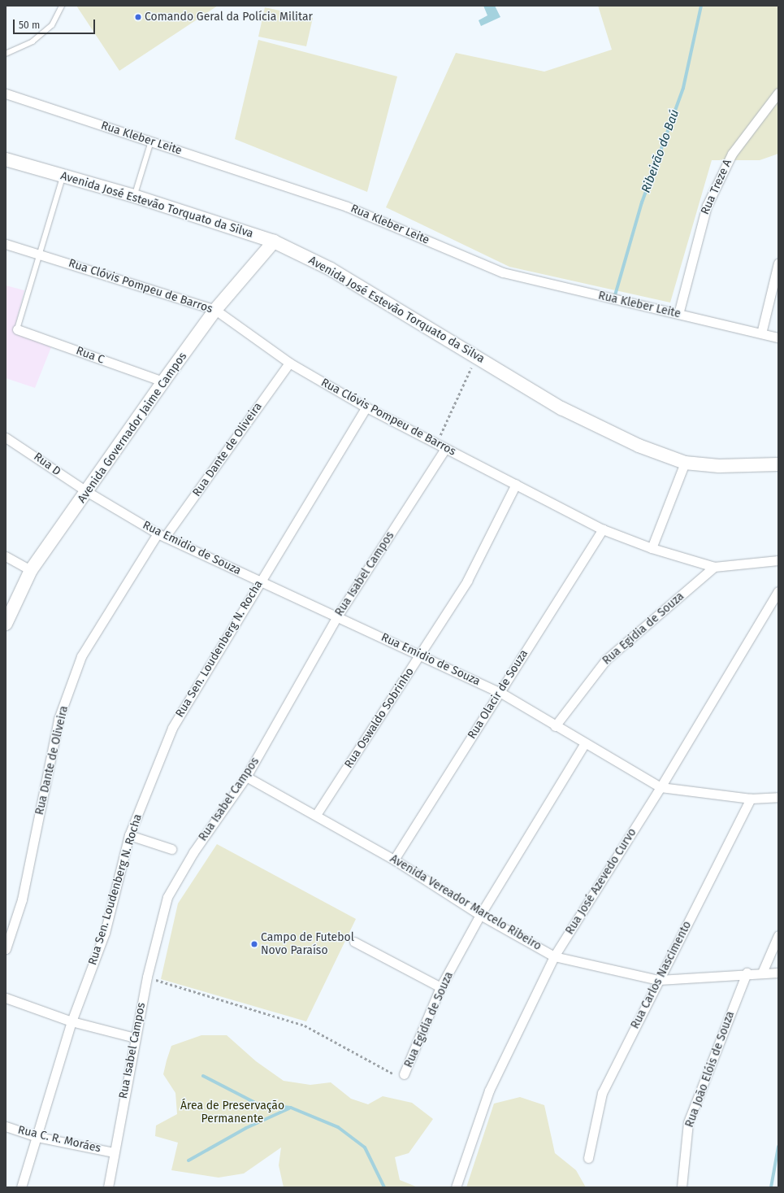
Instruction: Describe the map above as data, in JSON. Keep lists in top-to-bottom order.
{
  "streets": {
    "main road": ["Avenida José Estevão Torquato da Silva", "Avenida Governador Jaime Campos"],
    "street": [
      "Rua Kleber Leite",
      "Rua Treze A",
      "Rua Clóvis Pompeu de Barros",
      "Rua C",
      "Rua Dante de Oliveira",
      "Rua D",
      "Rua Emidio de Souza",
      "Rua Isabel Campos",
      "Rua Egidia de Souza",
      "Rua Sen. Loudenberg N. Rocha",
      "Rua Olacir de Souza",
      "Rua Oswaldo Sobrinho",
      "Rua José Azevedo Curvo",
      "Avenida Vereador Marcelo Ribeiro",
      "Rua Carlos Nascimento",
      "Rua João Elóis de Souza",
      "Rua C. R. Moráes"
    ]
  },
  "crossings": [
    ["Rua Kleber Leite", "Rua Treze A"],
    ["Avenida José Estevão Torquato da Silva", "Avenida Governador Jaime Campos"],
    ["Rua Clóvis Pompeu de Barros", "Avenida Governador Jaime Campos"],
    ["Rua Clóvis Pompeu de Barros", "Rua Dante de Oliveira"],
    ["Rua Clóvis Pompeu de Barros", "Rua Isabel Campos"],
    ["Rua Clóvis Pompeu de Barros", "Rua Egidia de Souza"],
    ["Rua Clóvis Pompeu de Barros", "Rua Sen. Loudenberg N. Rocha"],
    ["Rua Clóvis Pompeu de Barros", "Rua Olacir de Souza"],
    ["Rua Clóvis Pompeu de Barros", "Rua Oswaldo Sobrinho"],
    ["Rua C", "Avenida Governador Jaime Campos"],
    ["Avenida Governador Jaime Campos", "Rua D"],
    ["Avenida Governador Jaime Campos", "Rua Emidio de Souza"],
    ["Rua Dante de Oliveira", "Rua Emidio de Souza"],
    ["Rua D", "Rua Emidio de Souza"],
    ["Rua Emidio de Souza", "Rua Isabel Campos"],
    ["Rua Emidio de Souza", "Rua Egidia de Souza"],
    ["Rua Emidio de Souza", "Rua Sen. Loudenberg N. Rocha"],
    ["Rua Emidio de Souza", "Rua Olacir de Souza"],
    ["Rua Emidio de Souza", "Rua Oswaldo Sobrinho"],
    ["Rua Emidio de Souza", "Rua José Azevedo Curvo"],
    ["Rua Emidio de Souza", "Rua Carlos Nascimento"],
    ["Rua Isabel Campos", "Rua Egidia de Souza"],
    ["Rua Isabel Campos", "Avenida Vereador Marcelo Ribeiro"],
    ["Rua Isabel Campos", "Rua C. R. Moráes"],
    ["Rua Egidia de Souza", "Avenida Vereador Marcelo Ribeiro"],
    ["Rua Sen. Loudenberg N. Rocha", "Rua C. R. Moráes"],
    ["Rua Olacir de Souza", "Avenida Vereador Marcelo Ribeiro"],
    ["Rua Oswaldo Sobrinho", "Avenida Vereador Marcelo Ribeiro"],
    ["Rua José Azevedo Curvo", "Avenida Vereador Marcelo Ribeiro"],
    ["Avenida Vereador Marcelo Ribeiro", "Rua Carlos Nascimento"],
    ["Avenida Vereador Marcelo Ribeiro", "Rua João Elóis de Souza"]
  ],
  "water": ["Ribeirão do Baú"],
  "parks": ["Área de Preservação Permanente"],
  "places": ["Comando Geral da Polícia Militar", "Campo de Futebol Novo Paraíso"],
  "scale_bar": "50 m"
}
